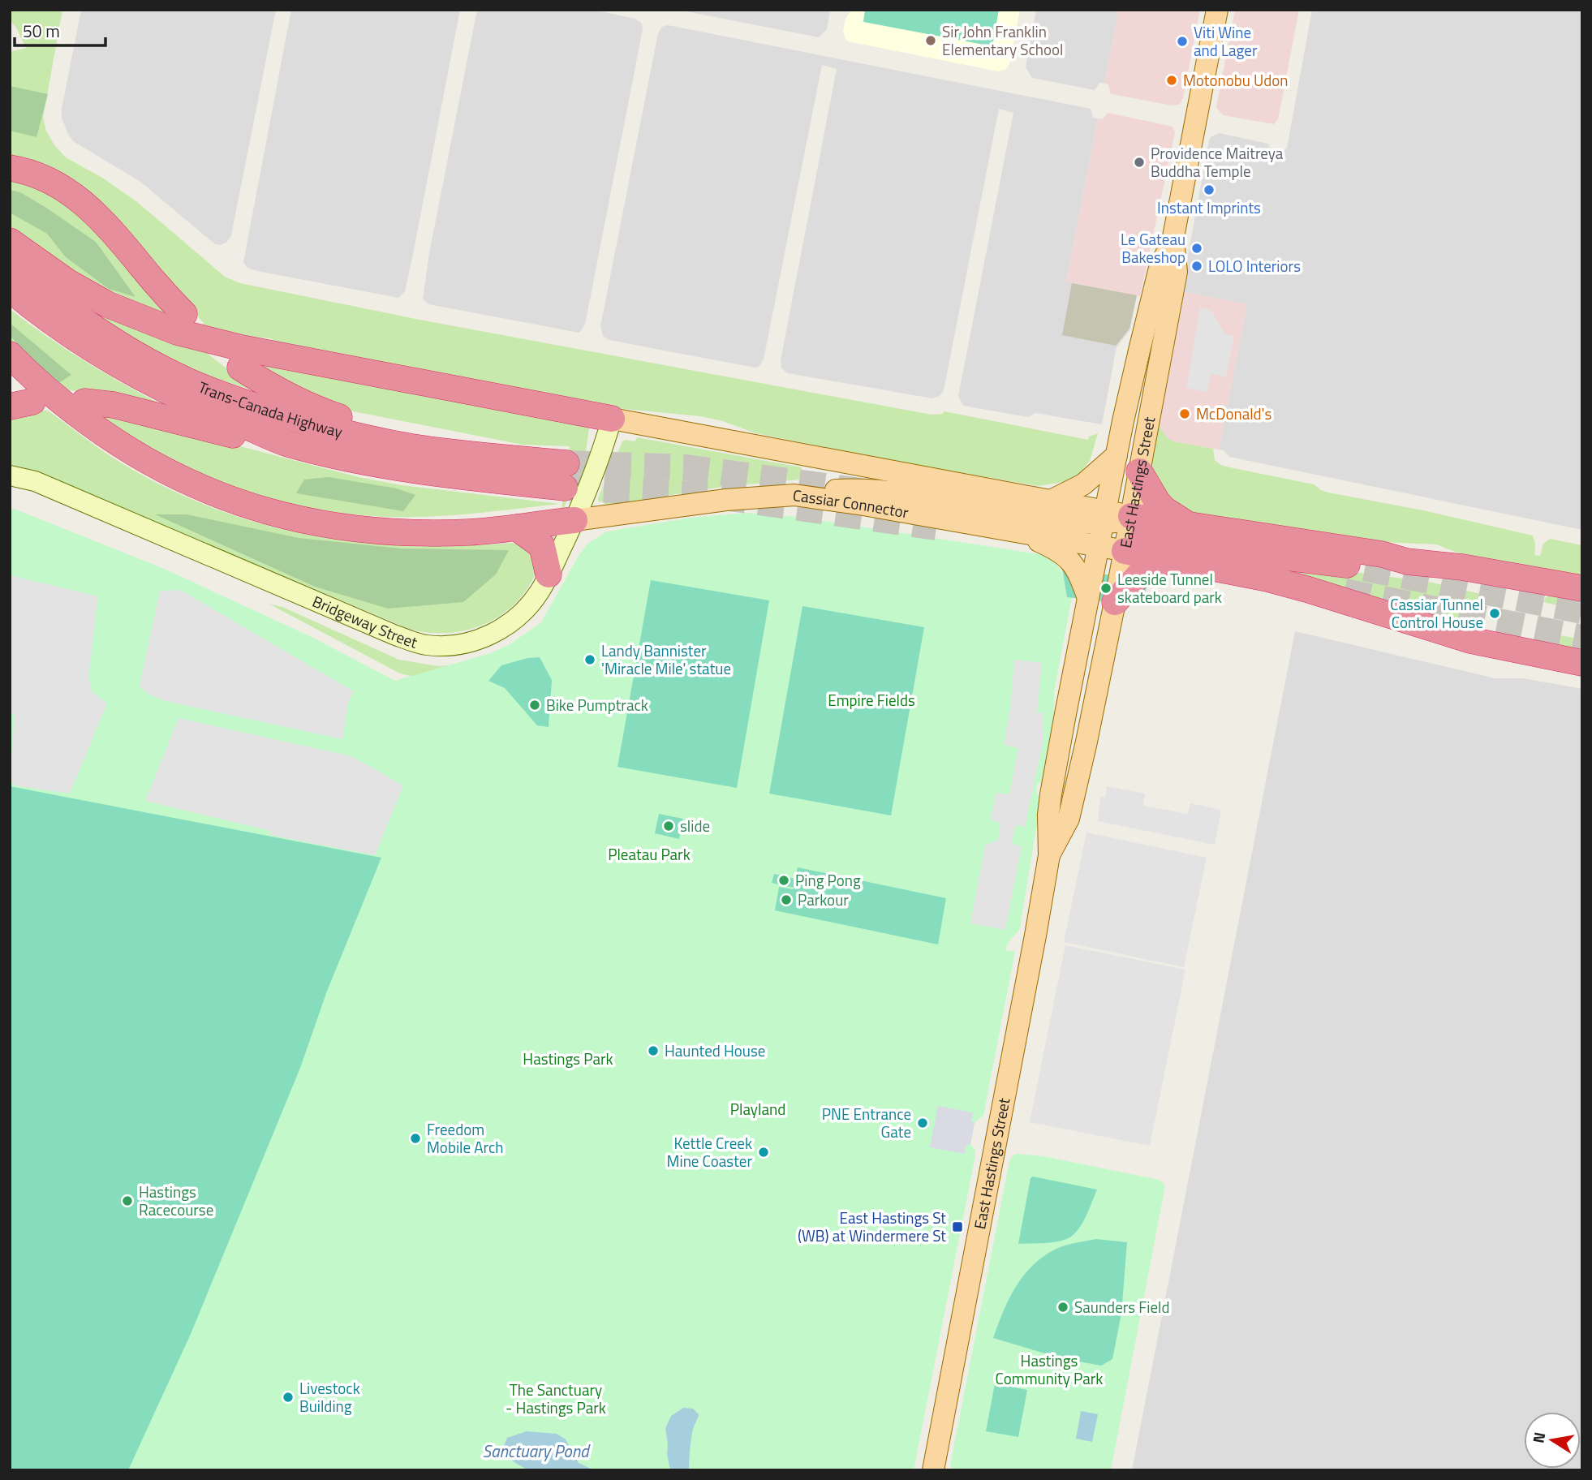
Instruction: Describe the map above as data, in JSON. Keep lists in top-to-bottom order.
{
  "streets": {
    "highway": ["Trans-Canada Highway"],
    "main road": ["East Hastings Street", "Cassiar Connector"],
    "street": ["Bridgeway Street"]
  },
  "crossings": [
    ["East Hastings Street", "Cassiar Connector"],
    ["Cassiar Connector", "Bridgeway Street"]
  ],
  "water": ["Sanctuary Pond"],
  "parks": [
    "Empire Fields",
    "Pleatau Park",
    "Hastings Park",
    "Playland",
    "Hastings Community Park",
    "The Sanctuary - Hastings Park"
  ],
  "places": {
    "other": [
      "Sir John Franklin Elementary School",
      "Viti Wine and Lager",
      "Motonobu Udon",
      "Providence Maitreya Buddha Temple",
      "Instant Imprints",
      "Le Gateau Bakeshop",
      "LOLO Interiors",
      "McDonald's",
      "Leeside Tunnel skateboard park",
      "Cassiar Tunnel Control House",
      "Landy Bannister 'Miracle Mile' statue",
      "Bike Pumptrack",
      "slide",
      "Ping Pong",
      "Parkour",
      "Haunted House",
      "PNE Entrance Gate",
      "Freedom Mobile Arch",
      "Kettle Creek Mine Coaster",
      "Hastings Racecourse",
      "Saunders Field",
      "Livestock Building"
    ],
    "transit": ["East Hastings St (WB) at Windermere St"]
  },
  "scale_bar": "50 m",
  "north": "left"
}
